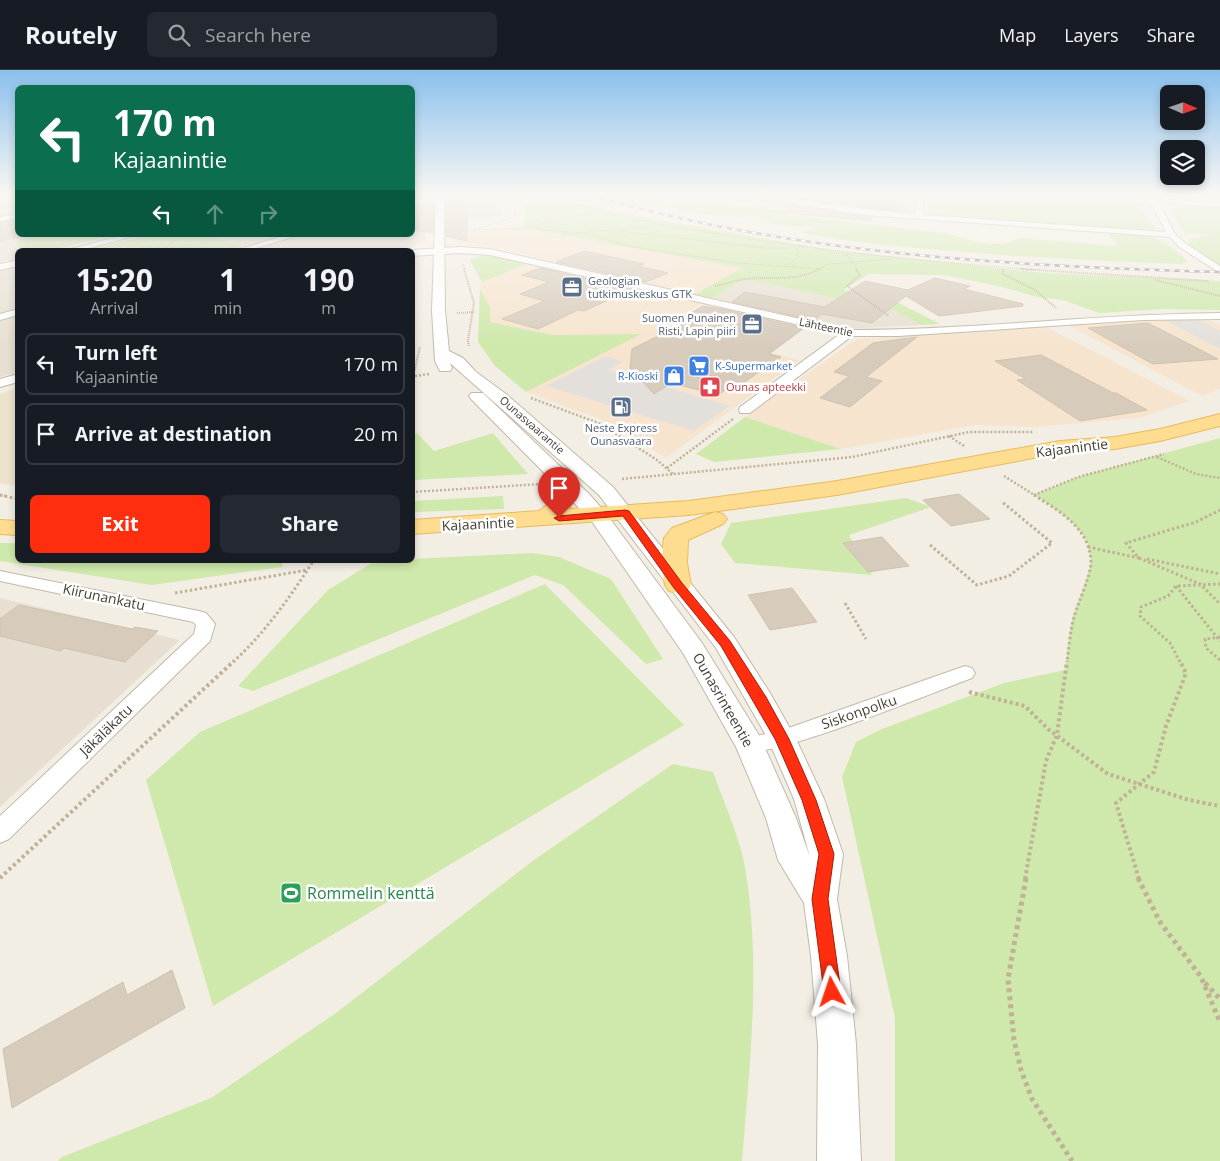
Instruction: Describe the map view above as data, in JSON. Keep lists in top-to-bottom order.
{
  "streets": {
    "main road": ["Kajaanintie"],
    "street": [
      "Lähteentie",
      "Ounasvaarantie",
      "Kiirunankatu",
      "Ounasrinteentie",
      "Siskonpolku",
      "Jäkäläkatu"
    ]
  },
  "crossings": [
    ["Lähteentie", "Ounasvaarantie"],
    ["Ounasvaarantie", "Kajaanintie"],
    ["Ounasvaarantie", "Ounasrinteentie"],
    ["Kajaanintie", "Ounasrinteentie"],
    ["Kiirunankatu", "Jäkäläkatu"],
    ["Ounasrinteentie", "Siskonpolku"]
  ],
  "places": {
    "office": ["Geologian tutkimuskeskus GTK", "Suomen Punainen Risti, Lapin piiri"],
    "supermarket": ["K-Supermarket"],
    "shop": ["R-Kioski"],
    "pharmacy": ["Ounas apteekki"],
    "fuel station": ["Neste Express Ounasvaara"],
    "sports": ["Rommelin kenttä"]
  },
  "north": "right",
  "page": {
    "header": "Routely",
    "search": "Search here",
    "nav": ["Map", "Layers", "Share"],
    "turn": ["170 m", "Kajaanintie"],
    "eta": [
      "15:20",
      "Arrival",
      "1",
      "min",
      "190",
      "m"
    ],
    "list": [
      {
        "name": "Turn left",
        "note": "Kajaanintie",
        "value": "170 m"
      },
      {
        "name": "Arrive at destination",
        "value": "20 m"
      }
    ],
    "buttons": ["Exit", "Share"]
  }
}
